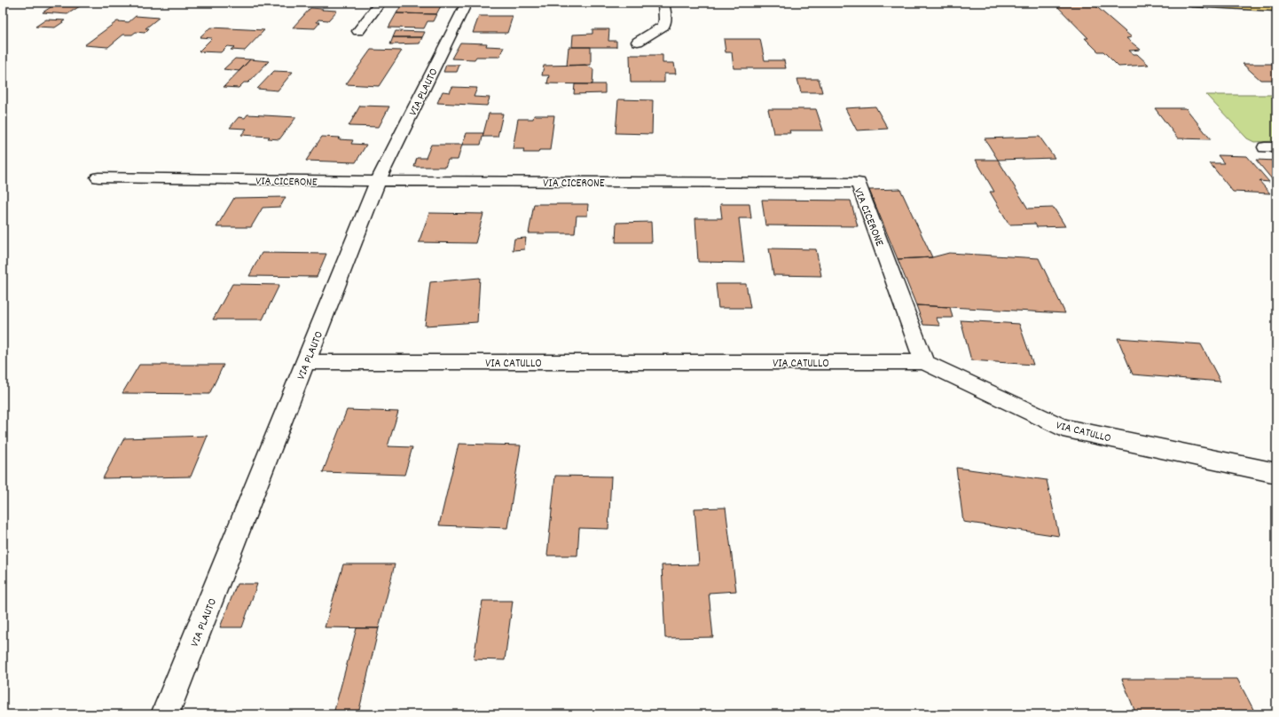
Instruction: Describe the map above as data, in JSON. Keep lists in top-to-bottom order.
{
  "streets": {
    "street": ["VIA PLAUTO", "VIA CICERONE", "VIA CATULLO"]
  },
  "crossings": [
    ["VIA PLAUTO", "VIA CICERONE"],
    ["VIA PLAUTO", "VIA CATULLO"],
    ["VIA CICERONE", "VIA CATULLO"]
  ]
}
